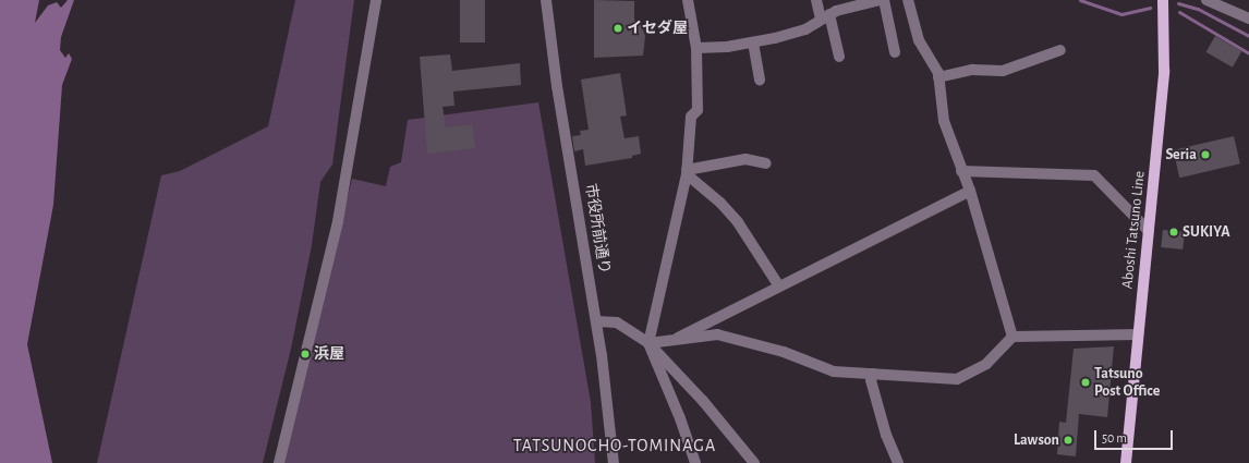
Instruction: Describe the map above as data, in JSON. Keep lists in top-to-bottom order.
{
  "streets": {
    "main road": ["Aboshi Tatsuno Line"],
    "street": ["市役所前通り"]
  },
  "districts": ["TATSUNOCHO-TOMINAGA"],
  "places": [
    "イセダ屋",
    "Seria",
    "SUKIYA",
    "浜屋",
    "Tatsuno Post Office",
    "Lawson"
  ],
  "scale_bar": "50 m"
}
